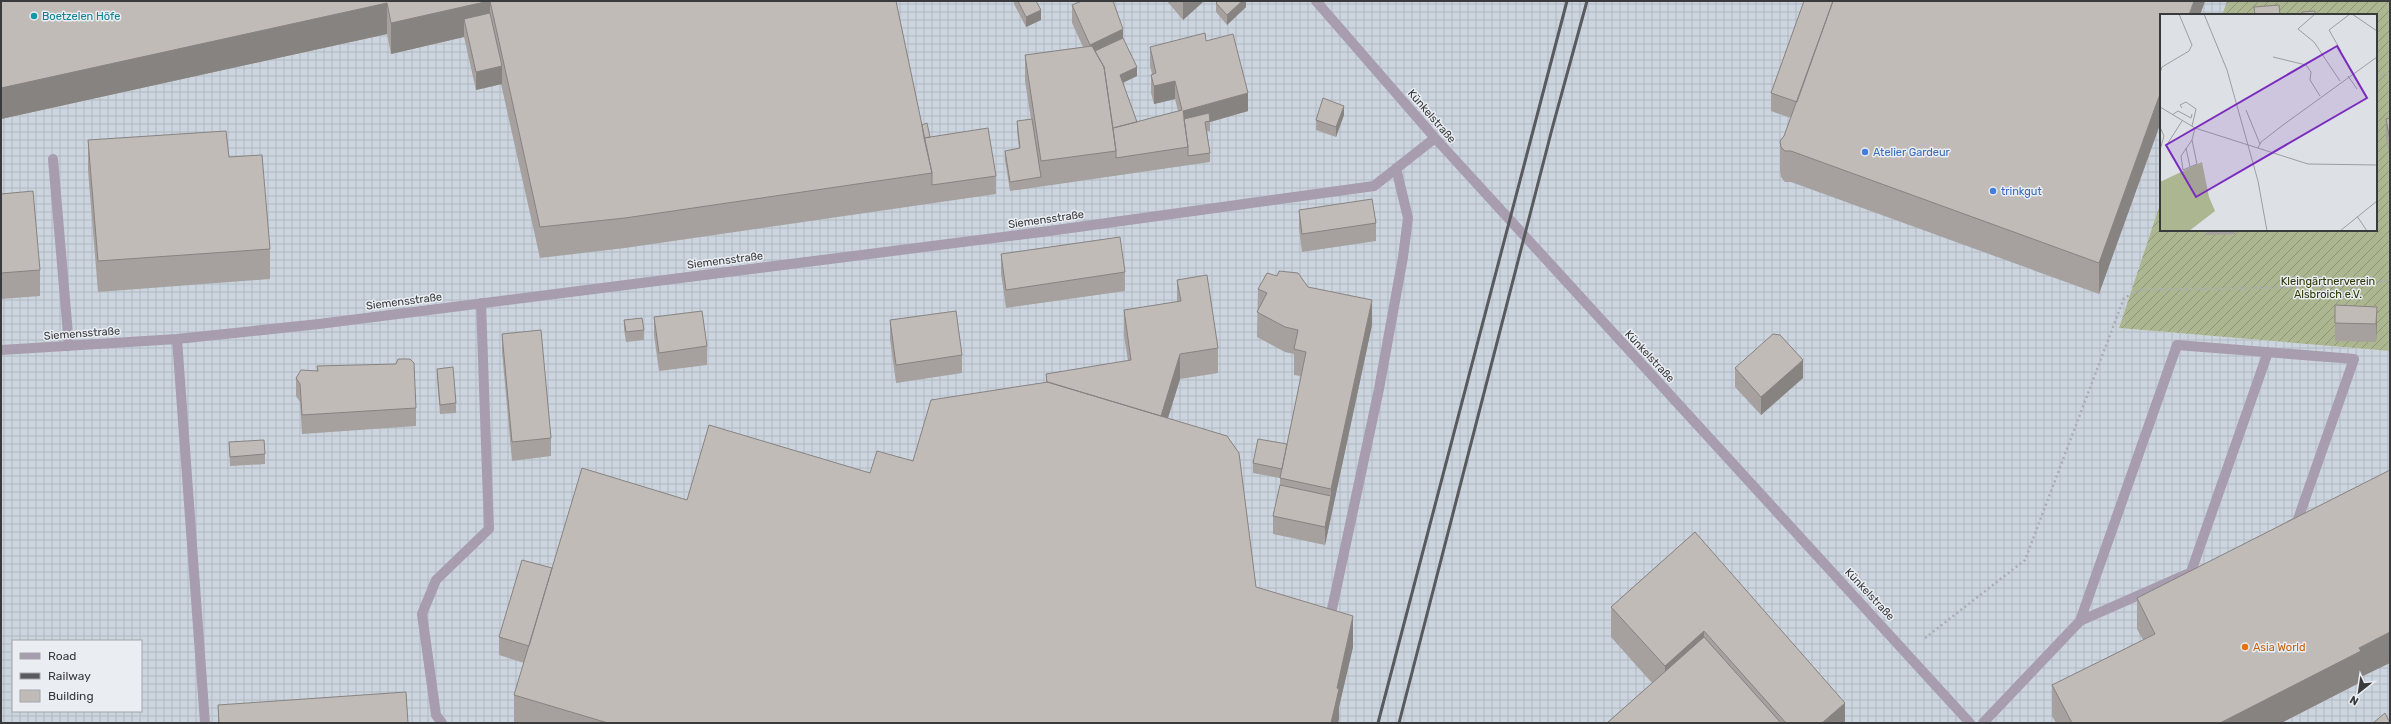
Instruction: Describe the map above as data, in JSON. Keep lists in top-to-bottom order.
{
  "streets": {
    "street": ["Künkelstraße", "Siemensstraße"]
  },
  "crossings": [
    ["Künkelstraße", "Siemensstraße"]
  ],
  "parks": ["Kleingärtnerverein Alsbroich e.V."],
  "places": [
    "Boetzelen Höfe",
    "Atelier Gardeur",
    "trinkgut",
    "Asia World"
  ],
  "legend": ["Road", "Railway", "Building"],
  "north": "bottom left"
}
